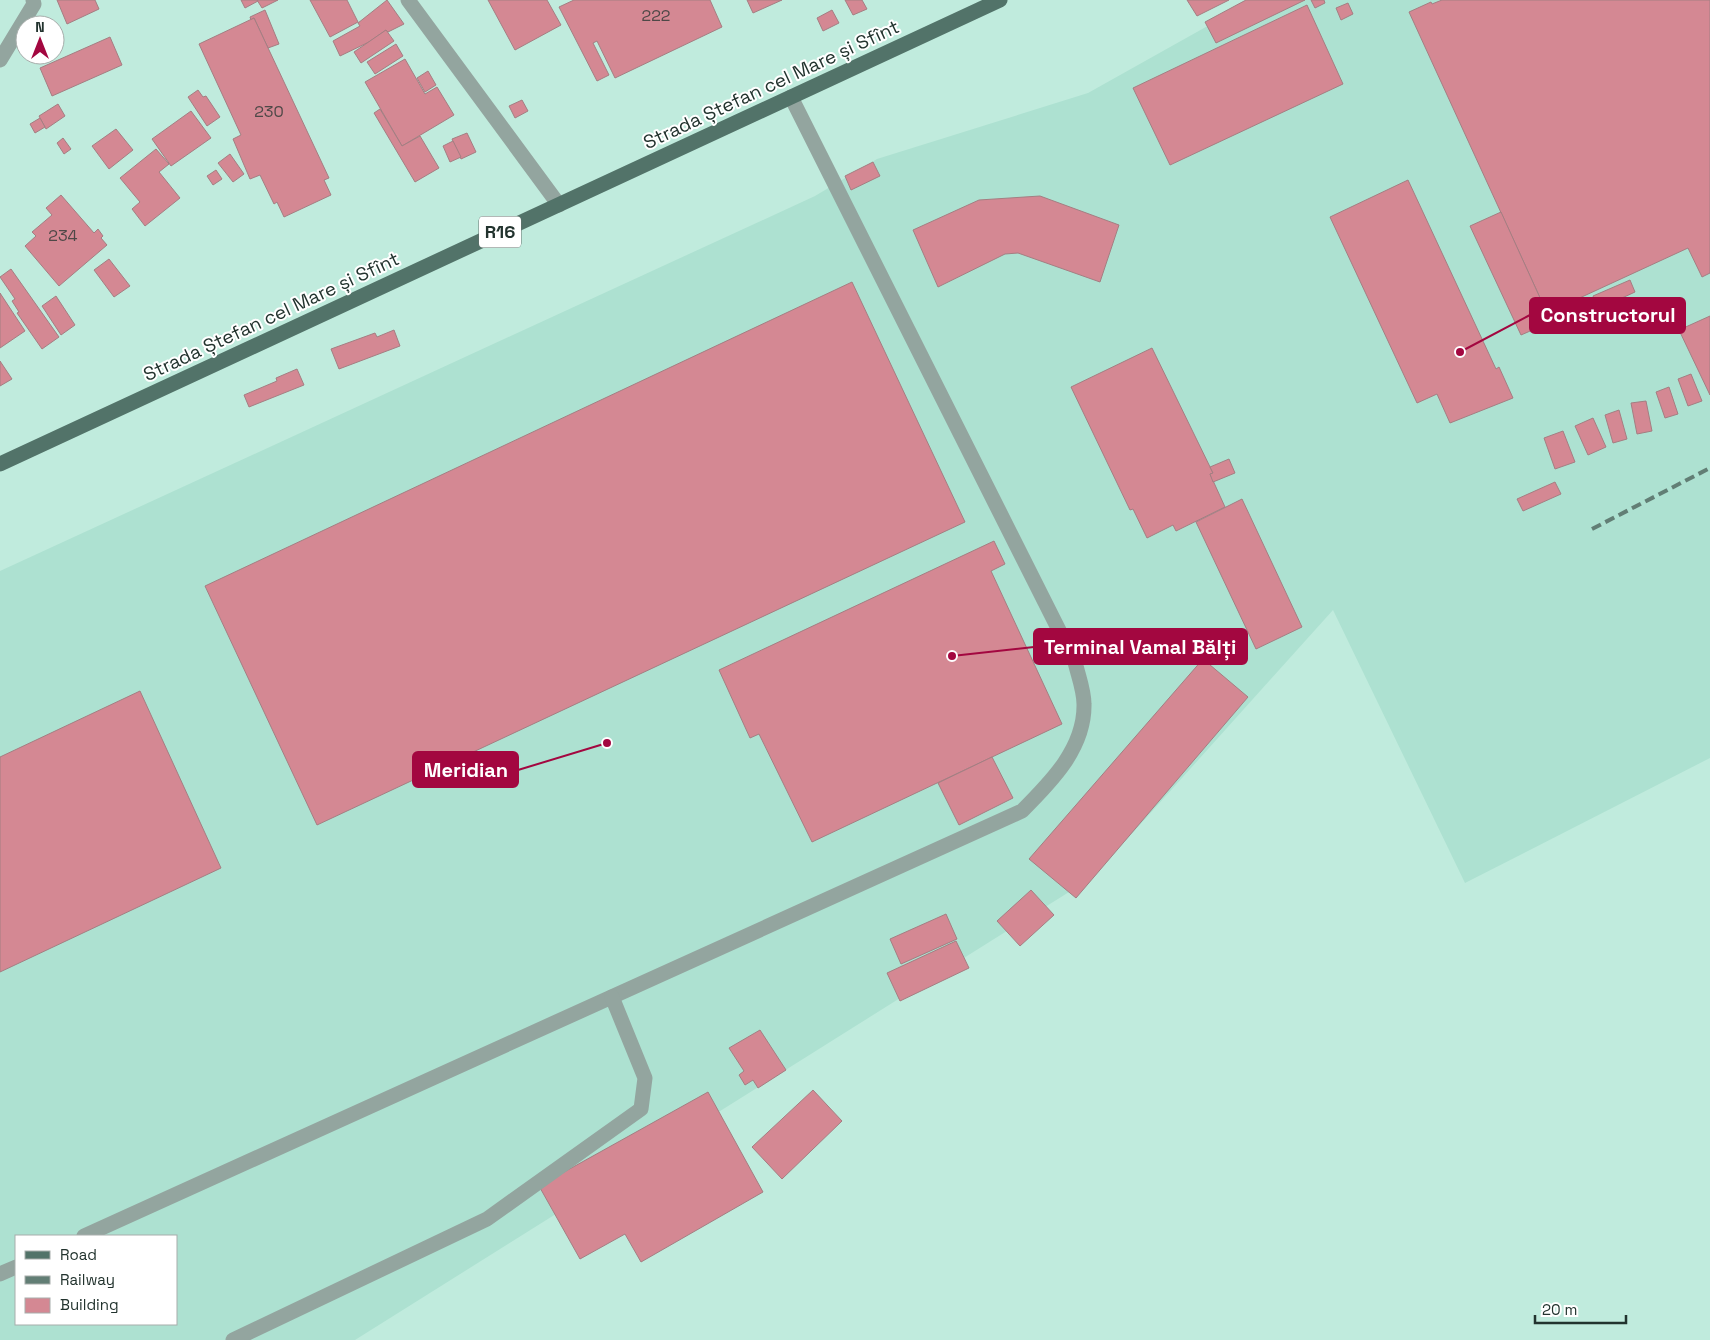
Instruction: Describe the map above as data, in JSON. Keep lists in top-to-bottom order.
{
  "streets": {
    "main road": ["Strada Ștefan cel Mare și Sfînt", "R16"]
  },
  "places": ["Constructorul", "Terminal Vamal Bălți", "Meridian"],
  "house_numbers": ["222", "230", "234"],
  "legend": ["Road", "Railway", "Building"],
  "scale_bar": "20 m",
  "north": "top"
}
